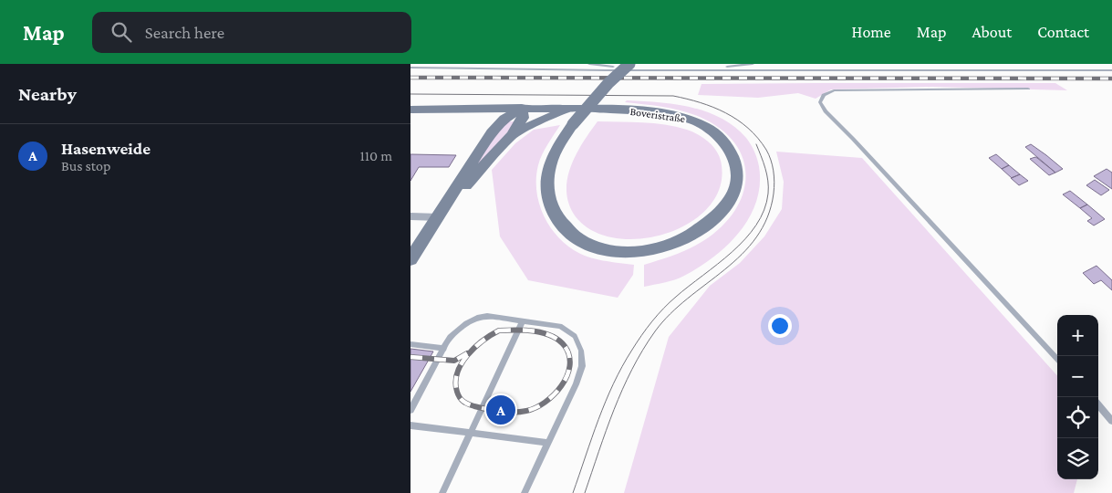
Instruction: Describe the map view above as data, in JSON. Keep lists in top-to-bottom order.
{
  "streets": {
    "main road": ["Boveristraße"]
  },
  "page": {
    "header": "Map",
    "search": "Search here",
    "nav": [
      "Home",
      "Map",
      "About",
      "Contact"
    ],
    "heading": "Nearby",
    "list": [
      {
        "mark": "A",
        "name": "Hasenweide",
        "note": "Bus stop",
        "value": "110 m"
      }
    ],
    "map_buttons": ["+", "−"],
    "pins": "A"
  }
}
